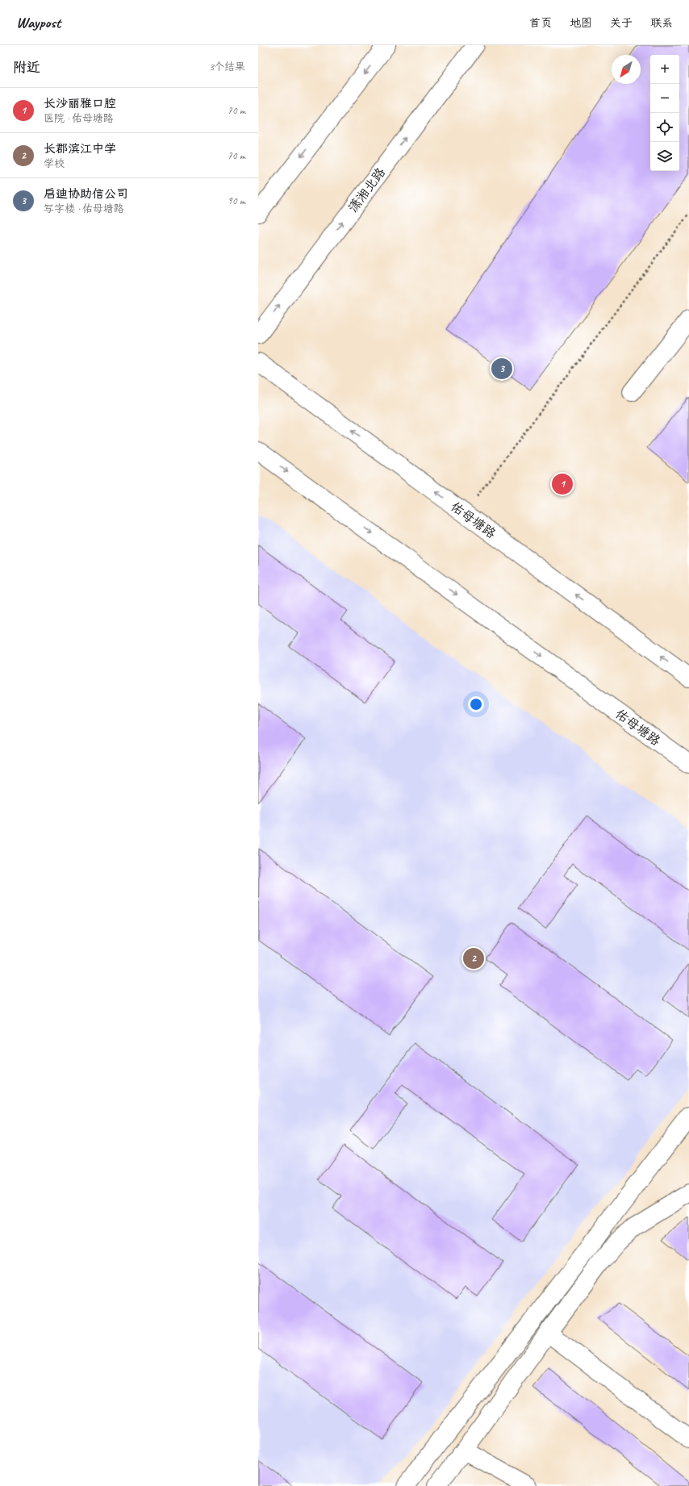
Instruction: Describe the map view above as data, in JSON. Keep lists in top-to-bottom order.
{
  "streets": {
    "main road": ["潇湘北路", "佑母塘路"]
  },
  "north": "bottom left",
  "page": {
    "header": "Waypost",
    "nav": [
      "首页",
      "地图",
      "关于",
      "联系"
    ],
    "heading": ["附近", "3个结果"],
    "map_buttons": ["+", "−"],
    "list": [
      {
        "mark": "1",
        "name": "长沙丽雅口腔",
        "note": "医院 · 佑母塘路",
        "value": "70 m"
      },
      {
        "mark": "2",
        "name": "长郡滨江中学",
        "note": "学校",
        "value": "70 m"
      },
      {
        "mark": "3",
        "name": "启迪协助信公司",
        "note": "写字楼 · 佑母塘路",
        "value": "90 m"
      }
    ],
    "pins": ["3", "1", "2"]
  }
}
